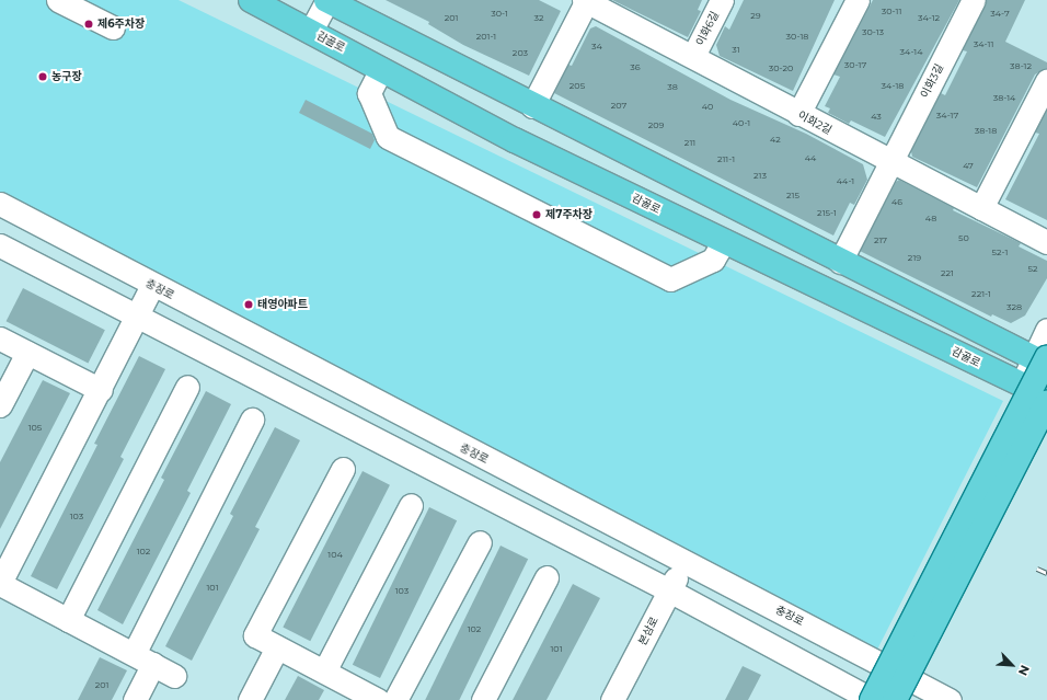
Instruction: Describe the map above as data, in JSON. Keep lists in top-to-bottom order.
{
  "streets": {
    "main road": ["감골로"],
    "street": [
      "이화6길",
      "이화3길",
      "이화2길",
      "충장로",
      "본삼로"
    ]
  },
  "crossings": [
    ["이화6길", "이화2길"],
    ["이화3길", "이화2길"],
    ["충장로", "본삼로"]
  ],
  "places": [
    "제6주차장",
    "농구장",
    "제7주차장",
    "태영아파트"
  ],
  "house_numbers": [
    "30-11",
    "30-1",
    "34-7",
    "29",
    "201",
    "32",
    "34-12",
    "30-13",
    "201-1",
    "30-18",
    "34-11",
    "34",
    "31",
    "34-14",
    "203",
    "30-17",
    "38-12",
    "36",
    "30-20",
    "205",
    "34-18",
    "38",
    "38-14",
    "207",
    "40",
    "34-17",
    "43",
    "40-1",
    "209",
    "38-18",
    "42",
    "211",
    "44",
    "211-1",
    "47",
    "213",
    "44-1",
    "215",
    "46",
    "215-1",
    "48",
    "50",
    "217",
    "52-1",
    "219",
    "52",
    "221",
    "221-1",
    "328",
    "105",
    "103",
    "102",
    "104",
    "101",
    "103",
    "102",
    "101",
    "201"
  ],
  "north": "bottom right"
}
